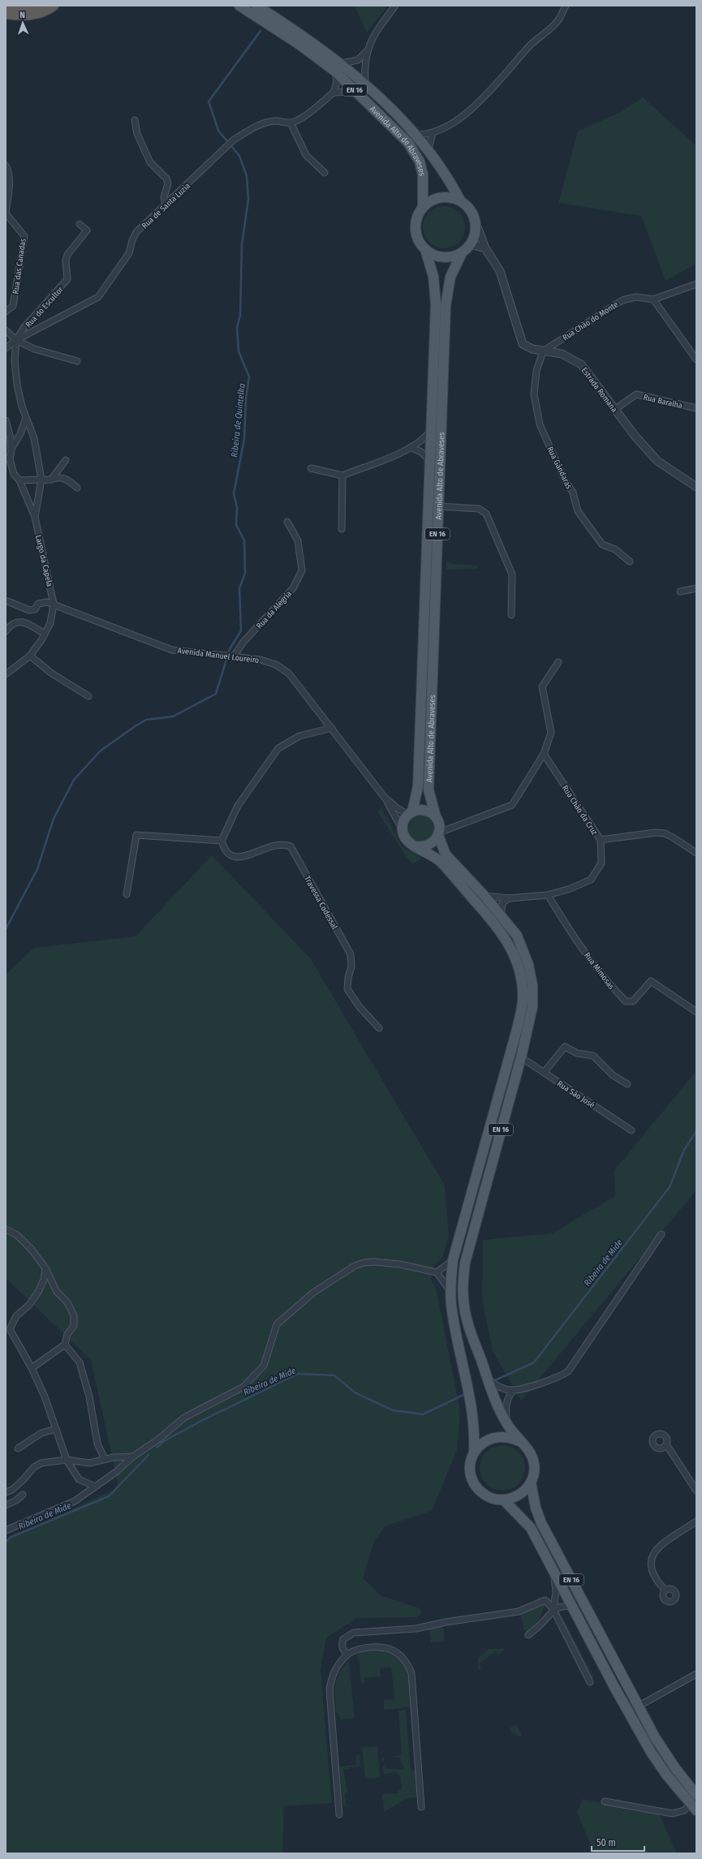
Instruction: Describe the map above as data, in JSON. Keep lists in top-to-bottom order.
{
  "streets": {
    "main road": ["EN 16", "Avenida Alto de Abraveses"],
    "street": [
      "Rua de Santa Luzia",
      "Rua das Canadas",
      "Rua do Escultor",
      "Rua Chão do Monte",
      "Estrada Romana",
      "Rua Baralha",
      "Rua Gândaras",
      "Largo da Capela",
      "Rua da Alegria",
      "Avenida Manuel Loureiro",
      "Rua Chão da Cruz",
      "Travessa Codessal",
      "Rua Mimosas",
      "Rua São José"
    ]
  },
  "crossings": [
    ["EN 16", "Avenida Alto de Abraveses"],
    ["EN 16", "Estrada Romana"],
    ["EN 16", "Avenida Manuel Loureiro"],
    ["EN 16", "Rua Chão da Cruz"],
    ["EN 16", "Rua São José"],
    ["Avenida Alto de Abraveses", "Estrada Romana"],
    ["Avenida Alto de Abraveses", "Avenida Manuel Loureiro"],
    ["Rua de Santa Luzia", "Rua do Escultor"],
    ["Rua Chão do Monte", "Estrada Romana"],
    ["Rua Chão do Monte", "Rua Gândaras"],
    ["Estrada Romana", "Rua Baralha"],
    ["Estrada Romana", "Rua Gândaras"],
    ["Largo da Capela", "Avenida Manuel Loureiro"],
    ["Rua da Alegria", "Avenida Manuel Loureiro"],
    ["Rua Chão da Cruz", "Rua Mimosas"]
  ],
  "water": ["Ribeira de Quintelka", "Ribeira de Mide"],
  "scale_bar": "50 m",
  "north": "top"
}
